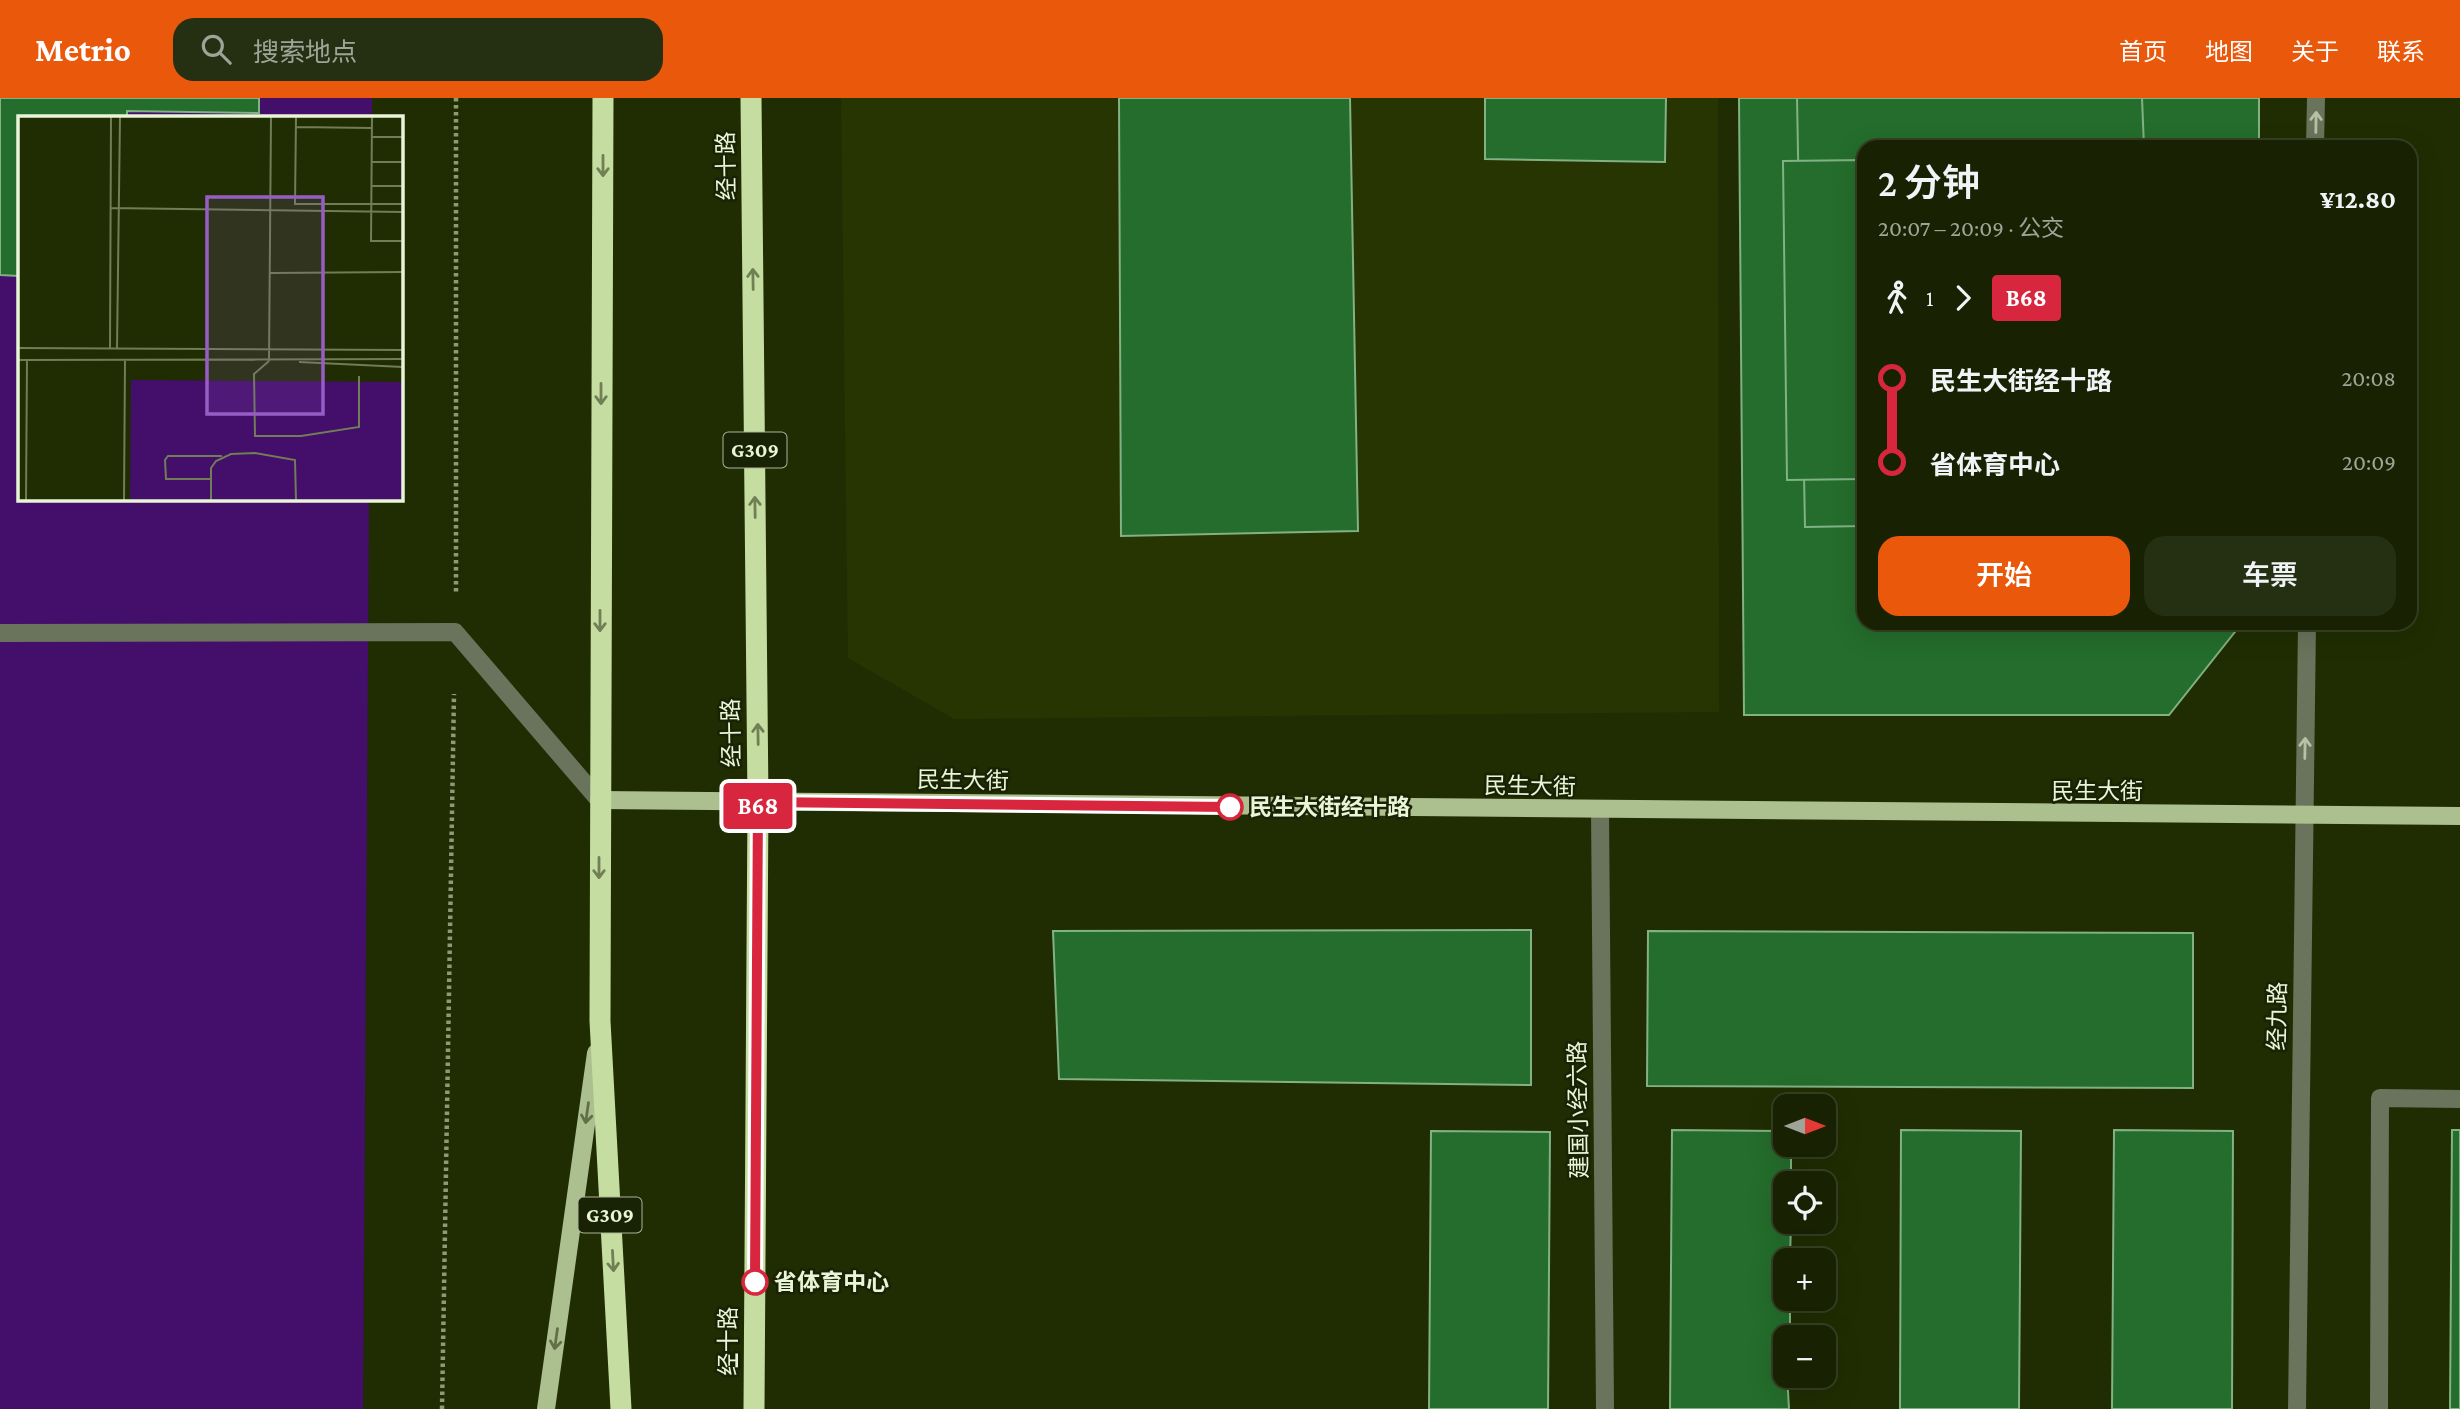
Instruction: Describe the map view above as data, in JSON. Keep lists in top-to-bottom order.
{
  "streets": {
    "highway": ["经十路", "G309"],
    "main road": ["民生大街"],
    "street": ["经九路", "建国小经六路"]
  },
  "crossings": [
    ["经十路", "民生大街"],
    ["G309", "民生大街"],
    ["民生大街", "经九路"],
    ["民生大街", "建国小经六路"]
  ],
  "places": ["民生大街经十路", "省体育中心"],
  "lines": ["bus line B68"],
  "north": "right",
  "page": {
    "header": "Metrio",
    "search": "搜索地点",
    "nav": [
      "首页",
      "地图",
      "关于",
      "联系"
    ],
    "on_map": "B68",
    "heading": ["2 分钟", "20:07 – 20:09 · 公交", "¥12.80"],
    "legs": ["1", "B68"],
    "list": [
      {
        "name": "民生大街经十路",
        "value": "20:08"
      },
      {
        "name": "省体育中心",
        "value": "20:09"
      }
    ],
    "buttons": ["开始", "车票"],
    "map_buttons": ["+", "−"]
  }
}
